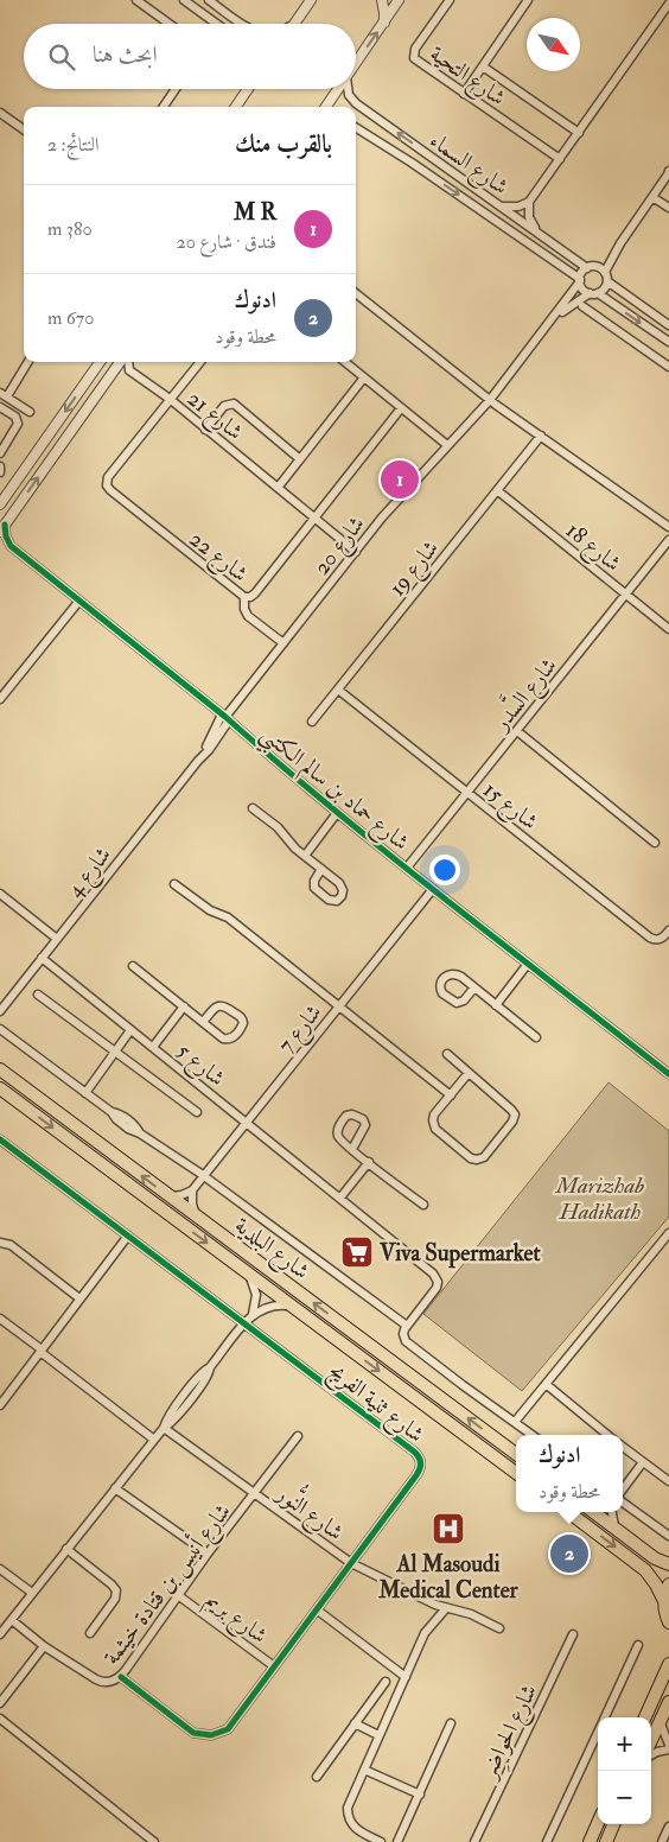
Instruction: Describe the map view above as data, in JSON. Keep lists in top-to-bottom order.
{
  "streets": {
    "main road": ["شارع البلدية"],
    "street": [
      "شارع التحية",
      "شارع السماء",
      "شارع 21",
      "شارع 20",
      "شارع 18",
      "شارع 22",
      "شارع 19",
      "شارع السَّدر",
      "شارع حماد بن سالم الكتبي",
      "شارع 15",
      "شارع 4",
      "شارع 7",
      "شارع 5",
      "شارع ثنية الفريج",
      "شارع النُّور",
      "شارع أنيس بن قتادة خيثمة",
      "شارع بريم",
      "شارع الحواضِر"
    ]
  },
  "crossings": [
    ["شارع السماء", "شارع 20"],
    ["شارع 21", "شارع 20"],
    ["شارع 21", "شارع 22"],
    ["شارع 20", "شارع حماد بن سالم الكتبي"],
    ["شارع 20", "شارع 4"],
    ["شارع 18", "شارع 19"],
    ["شارع 18", "شارع السَّدر"],
    ["شارع 19", "شارع 15"],
    ["شارع السَّدر", "شارع حماد بن سالم الكتبي"],
    ["شارع السَّدر", "شارع 15"],
    ["شارع حماد بن سالم الكتبي", "شارع 4"],
    ["شارع حماد بن سالم الكتبي", "شارع 7"],
    ["شارع 4", "شارع 5"],
    ["شارع 7", "شارع 5"],
    ["شارع ثنية الفريج", "شارع النُّور"],
    ["شارع ثنية الفريج", "شارع أنيس بن قتادة خيثمة"],
    ["شارع ثنية الفريج", "شارع بريم"],
    ["شارع النُّور", "شارع أنيس بن قتادة خيثمة"],
    ["شارع أنيس بن قتادة خيثمة", "شارع بريم"]
  ],
  "parks": ["Marizhab Hadikath"],
  "places": {
    "supermarket": ["Viva Supermarket"],
    "hospital": ["Al Masoudi Medical Center"]
  },
  "north": "bottom right",
  "page": {
    "search": "ابحث هنا",
    "heading": ["بالقرب منك", "النتائج: 2"],
    "list": [
      {
        "mark": "1",
        "name": "M R",
        "note": "فندق · شارع 20",
        "value": "380 m"
      },
      {
        "mark": "2",
        "name": "ادنوك",
        "note": "محطة وقود",
        "value": "670 m"
      }
    ],
    "pins": ["1", "2"],
    "popup": ["ادنوك", "محطة وقود"],
    "map_buttons": ["+", "−"]
  }
}
